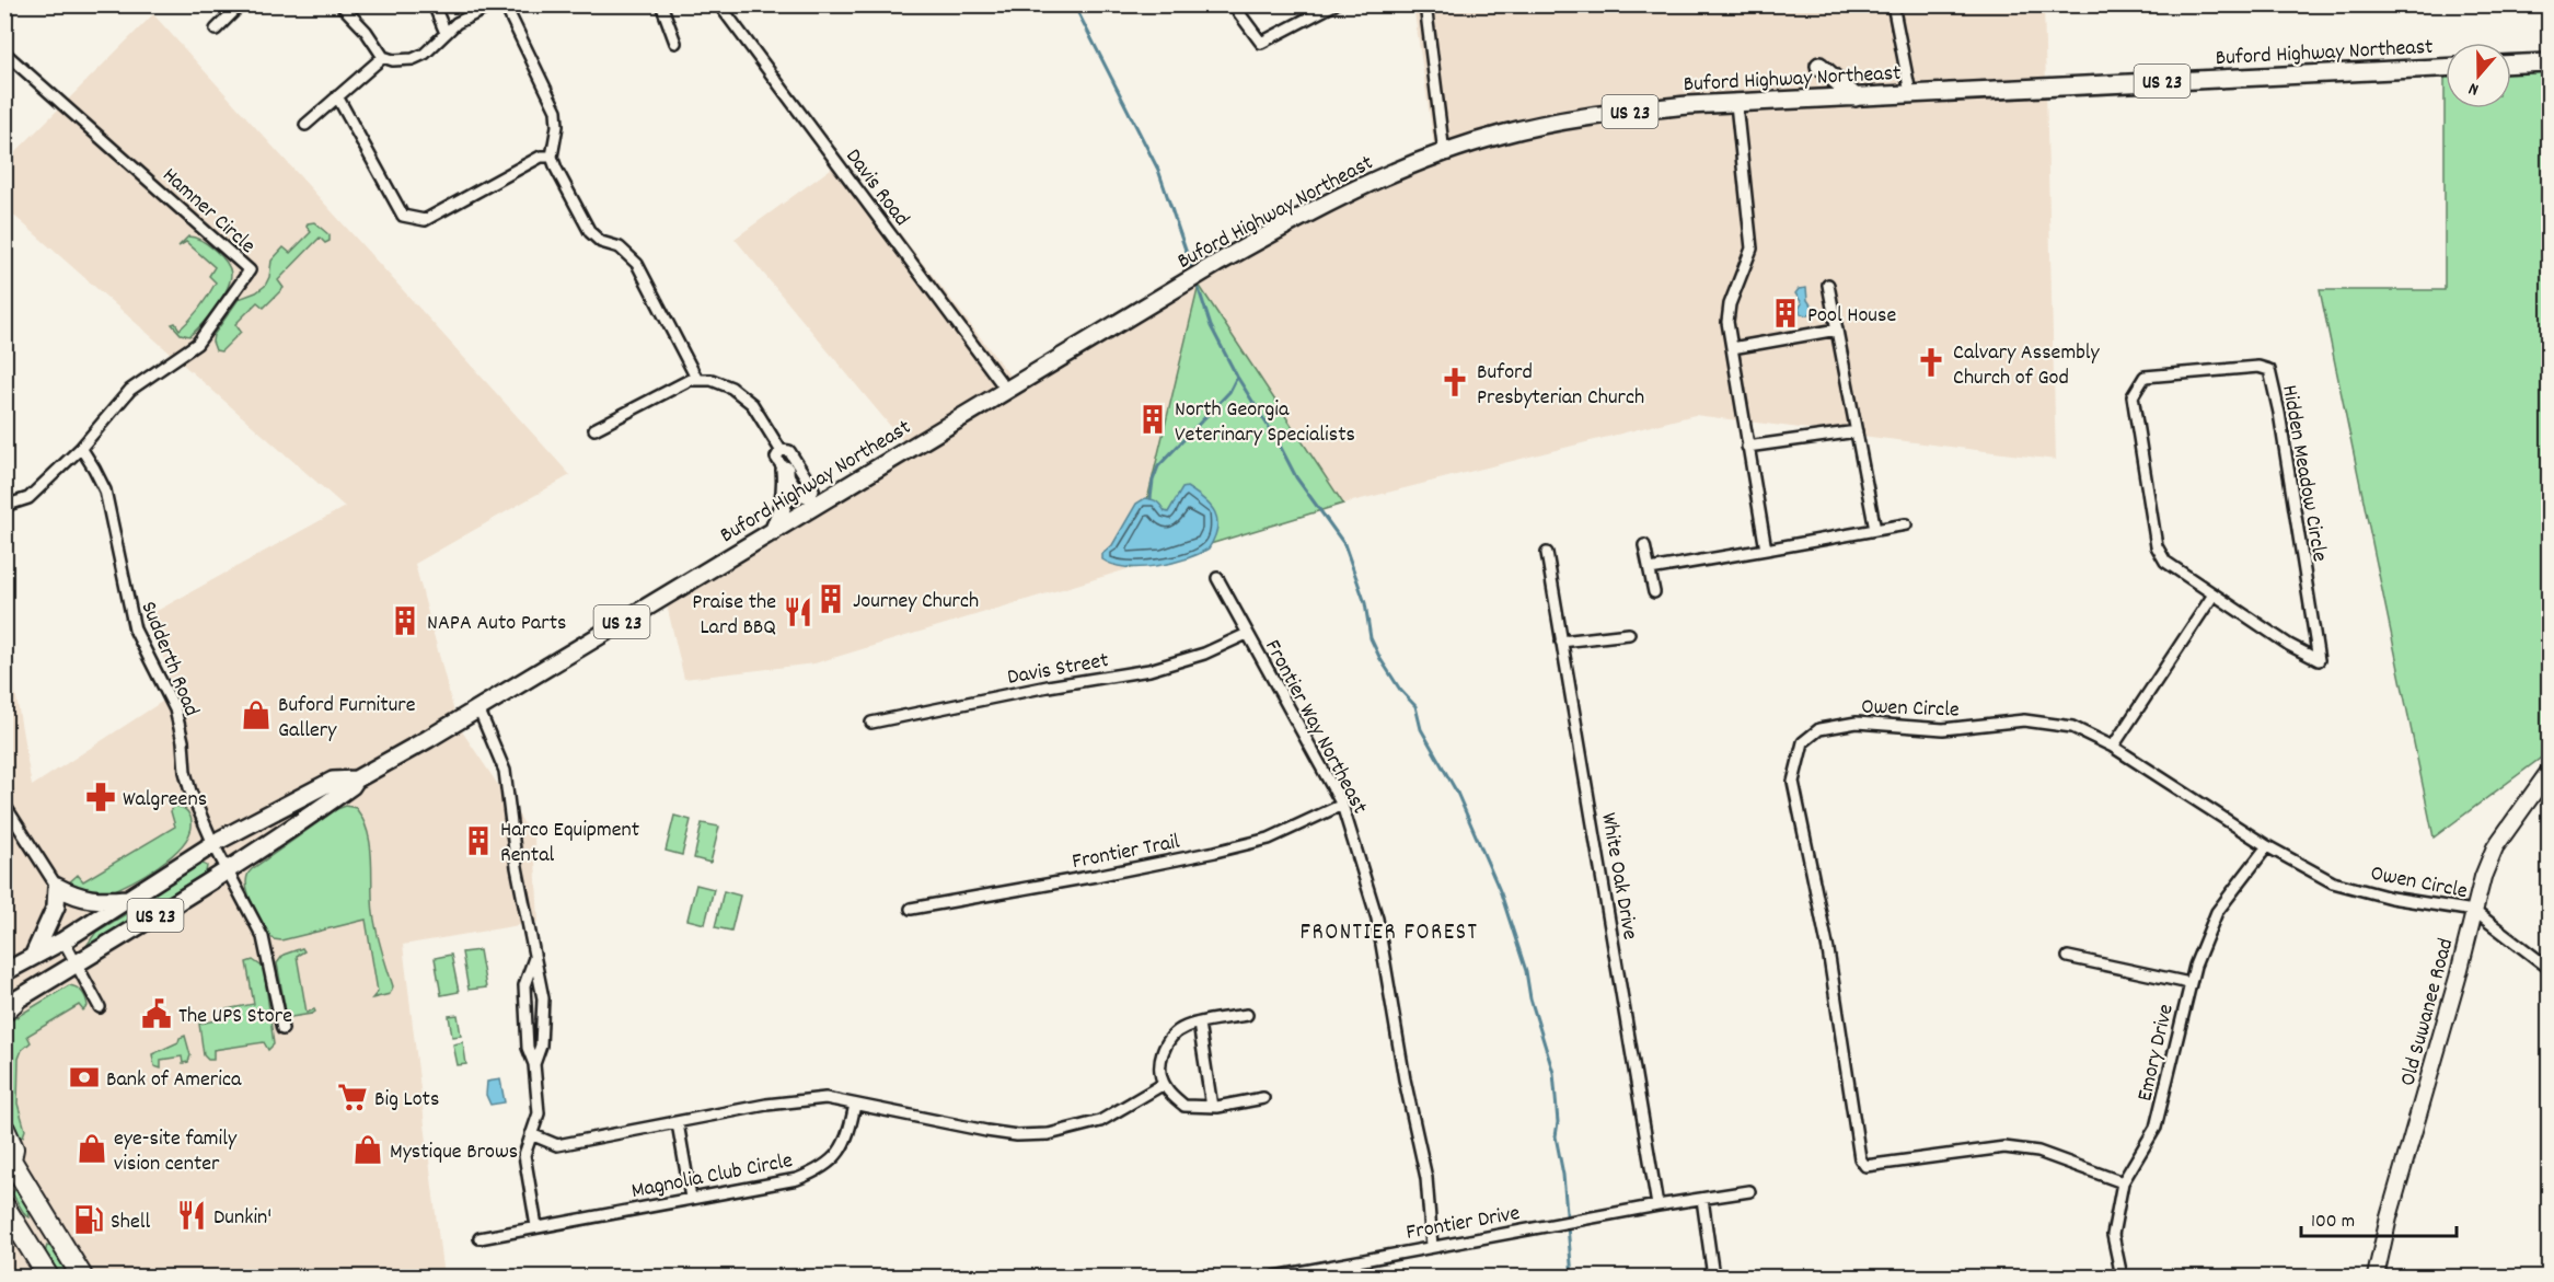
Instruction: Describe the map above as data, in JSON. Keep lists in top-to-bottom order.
{
  "streets": {
    "main road": ["Buford Highway Northeast", "US 23"],
    "street": [
      "Davis Road",
      "Hamner Circle",
      "Hidden Meadow Circle",
      "Sudderth Road",
      "Davis Street",
      "Owen Circle",
      "Frontier Way Northeast",
      "Frontier Trail",
      "White Oak Drive",
      "Old Suwanee Road",
      "Emory Drive",
      "Magnolia Club Circle",
      "Frontier Drive"
    ]
  },
  "crossings": [
    ["Buford Highway Northeast", "US 23"],
    ["Buford Highway Northeast", "Davis Road"],
    ["US 23", "Sudderth Road"],
    ["Hamner Circle", "Sudderth Road"],
    ["Davis Street", "Frontier Way Northeast"],
    ["Owen Circle", "Old Suwanee Road"],
    ["Owen Circle", "Emory Drive"],
    ["Frontier Way Northeast", "Frontier Trail"],
    ["Frontier Way Northeast", "Frontier Drive"],
    ["White Oak Drive", "Frontier Drive"]
  ],
  "districts": ["FRONTIER FOREST"],
  "places": {
    "building": [
      "Pool House",
      "North Georgia Veterinary Specialists",
      "Journey Church",
      "NAPA Auto Parts",
      "Harco Equipment Rental"
    ],
    "church": ["Calvary Assembly Church of God", "Buford Presbyterian Church"],
    "restaurant": ["Praise the Lard BBQ", "Dunkin'"],
    "shop": ["Buford Furniture Gallery", "eye-site family vision center", "Mystique Brows"],
    "pharmacy": ["Walgreens"],
    "public building": ["The UPS Store"],
    "bank": ["Bank of America"],
    "supermarket": ["Big Lots"],
    "fuel station": ["Shell"]
  },
  "scale_bar": "100 m",
  "north": "bottom"
}
